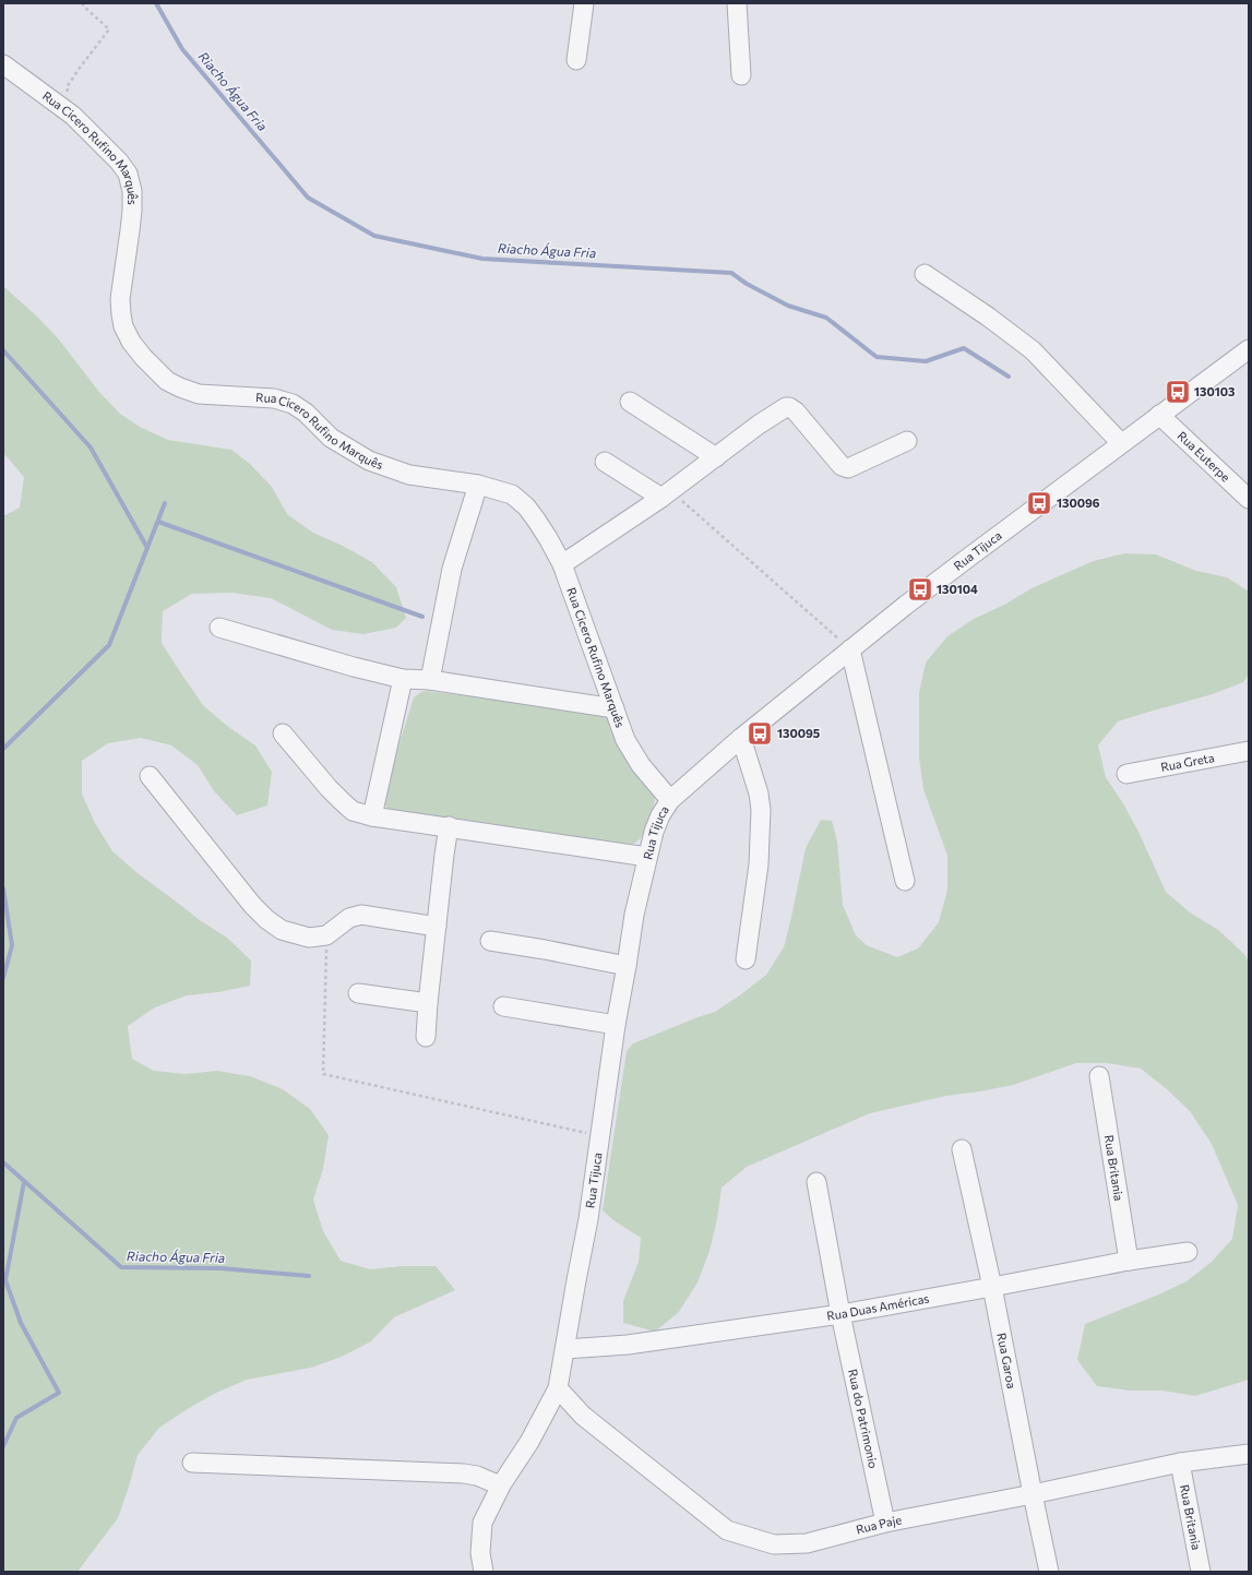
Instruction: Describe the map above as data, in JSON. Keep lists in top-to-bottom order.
{
  "streets": {
    "street": [
      "Rua Cicero Rufino Marquês",
      "Rua Euterpe",
      "Rua Tijuca",
      "Rua Greta",
      "Rua Britania",
      "Rua Duas Américas",
      "Rua Garoa",
      "Rua do Patrimonio",
      "Rua Paje"
    ]
  },
  "crossings": [
    ["Rua Cicero Rufino Marquês", "Rua Tijuca"],
    ["Rua Euterpe", "Rua Tijuca"],
    ["Rua Tijuca", "Rua Duas Américas"],
    ["Rua Tijuca", "Rua Paje"],
    ["Rua Britania", "Rua Duas Américas"],
    ["Rua Britania", "Rua Paje"],
    ["Rua Duas Américas", "Rua Garoa"],
    ["Rua Duas Américas", "Rua do Patrimonio"],
    ["Rua Garoa", "Rua Paje"],
    ["Rua do Patrimonio", "Rua Paje"]
  ],
  "water": ["Riacho Água Fria"],
  "places": {
    "bus stop": [
      "130103",
      "130096",
      "130104",
      "130095"
    ]
  }
}
